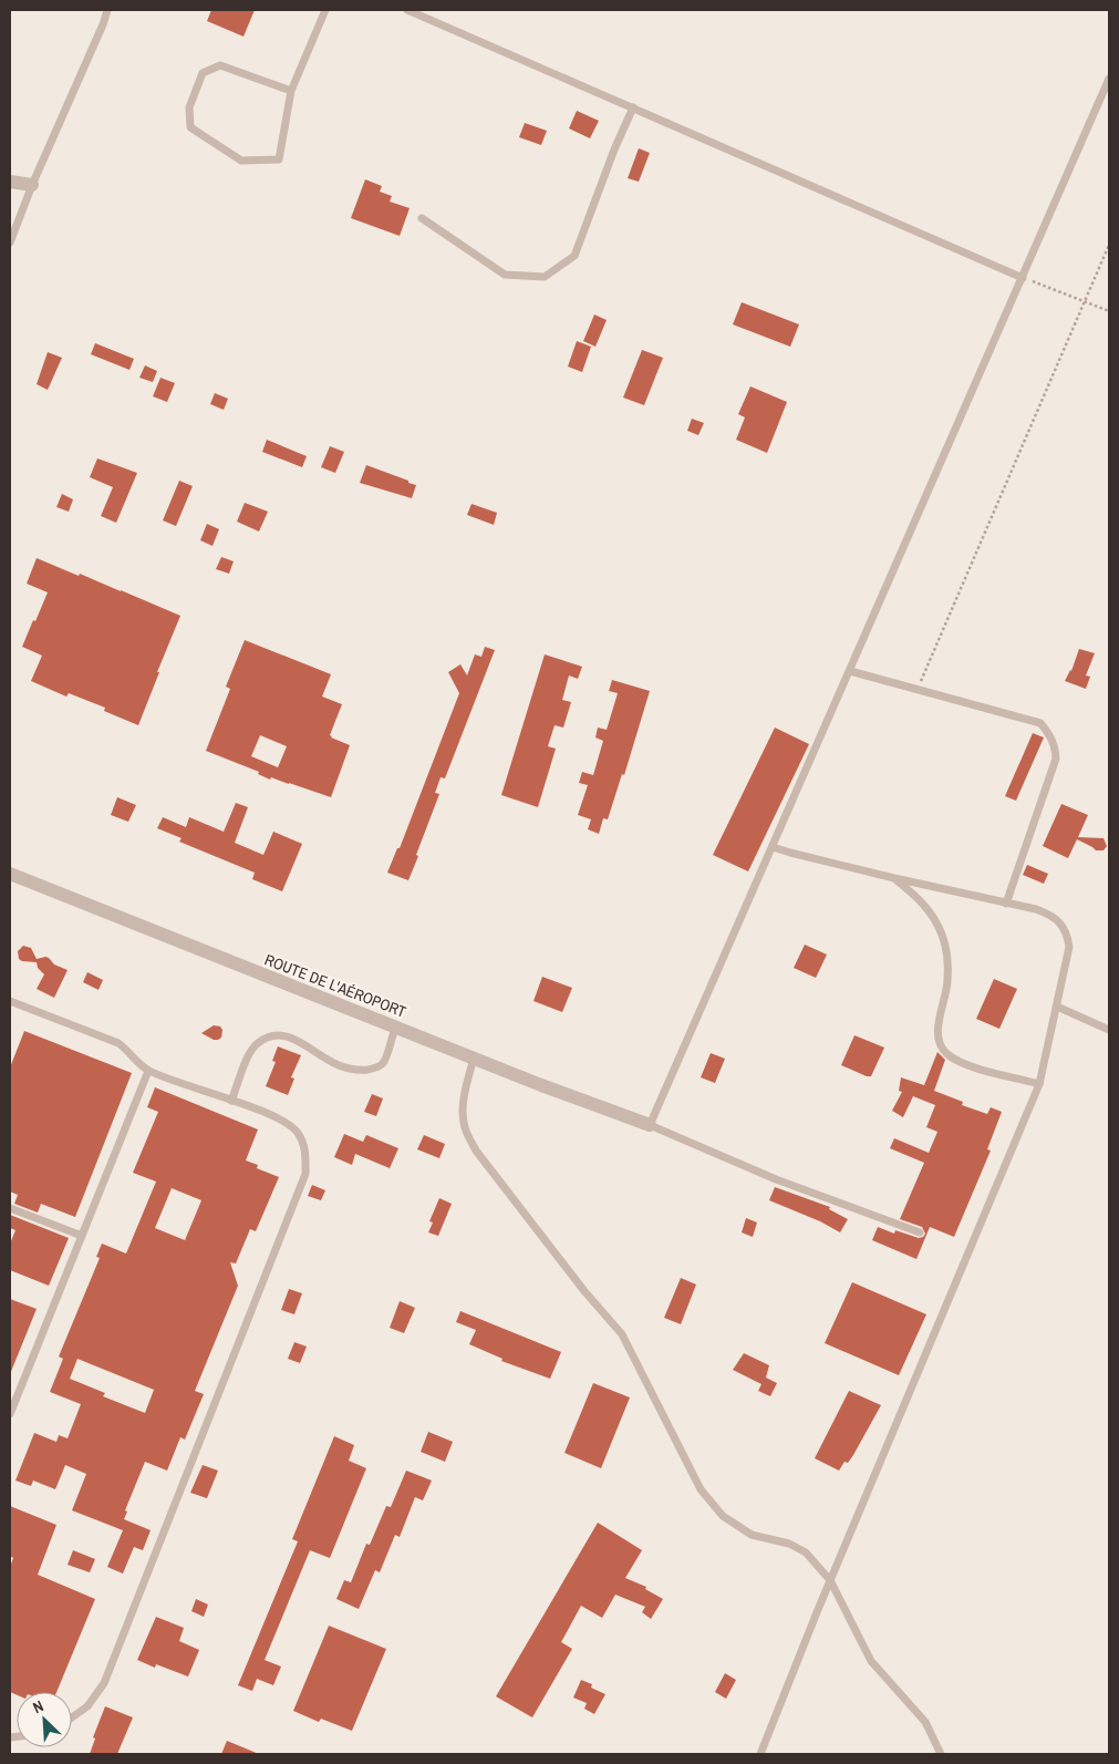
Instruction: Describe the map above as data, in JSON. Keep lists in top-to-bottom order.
{
  "streets": {
    "street": ["ROUTE DE L'AÉROPORT"]
  },
  "north": "top left"
}
